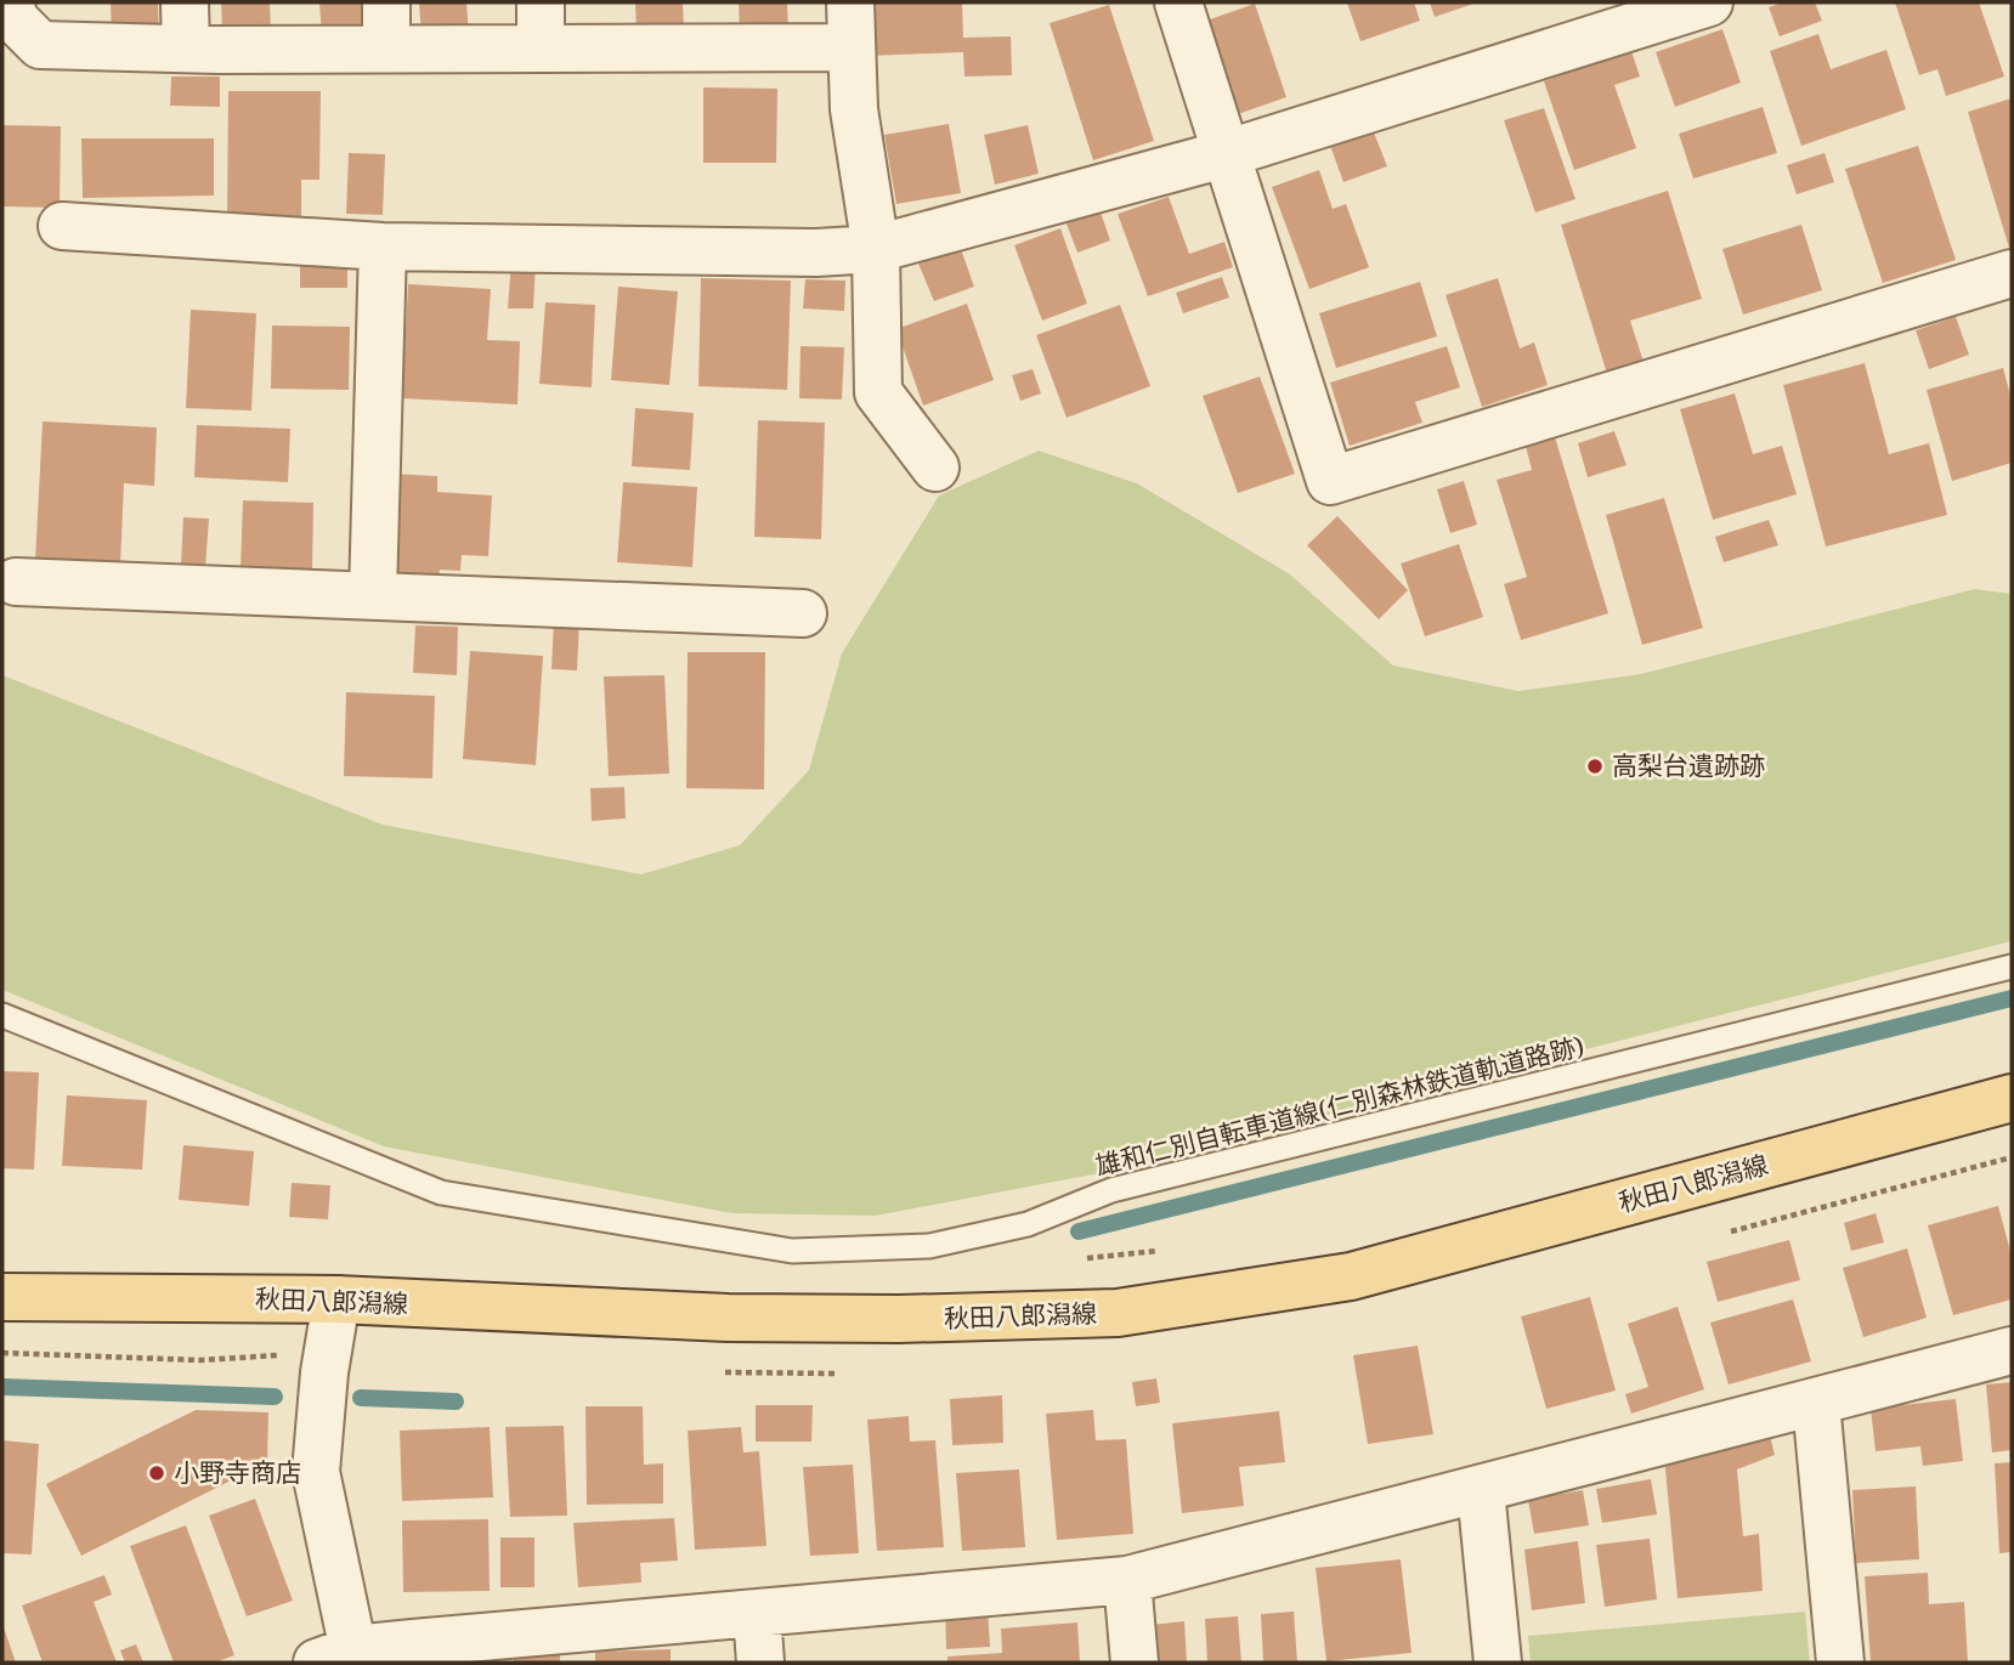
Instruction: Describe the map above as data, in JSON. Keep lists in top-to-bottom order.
{
  "streets": {
    "main road": ["秋田八郎潟線"],
    "lane": ["雄和仁別自転車道線(仁別森林鉄道軌道路跡)"]
  },
  "places": ["高梨台遺跡跡", "小野寺商店"]
}
